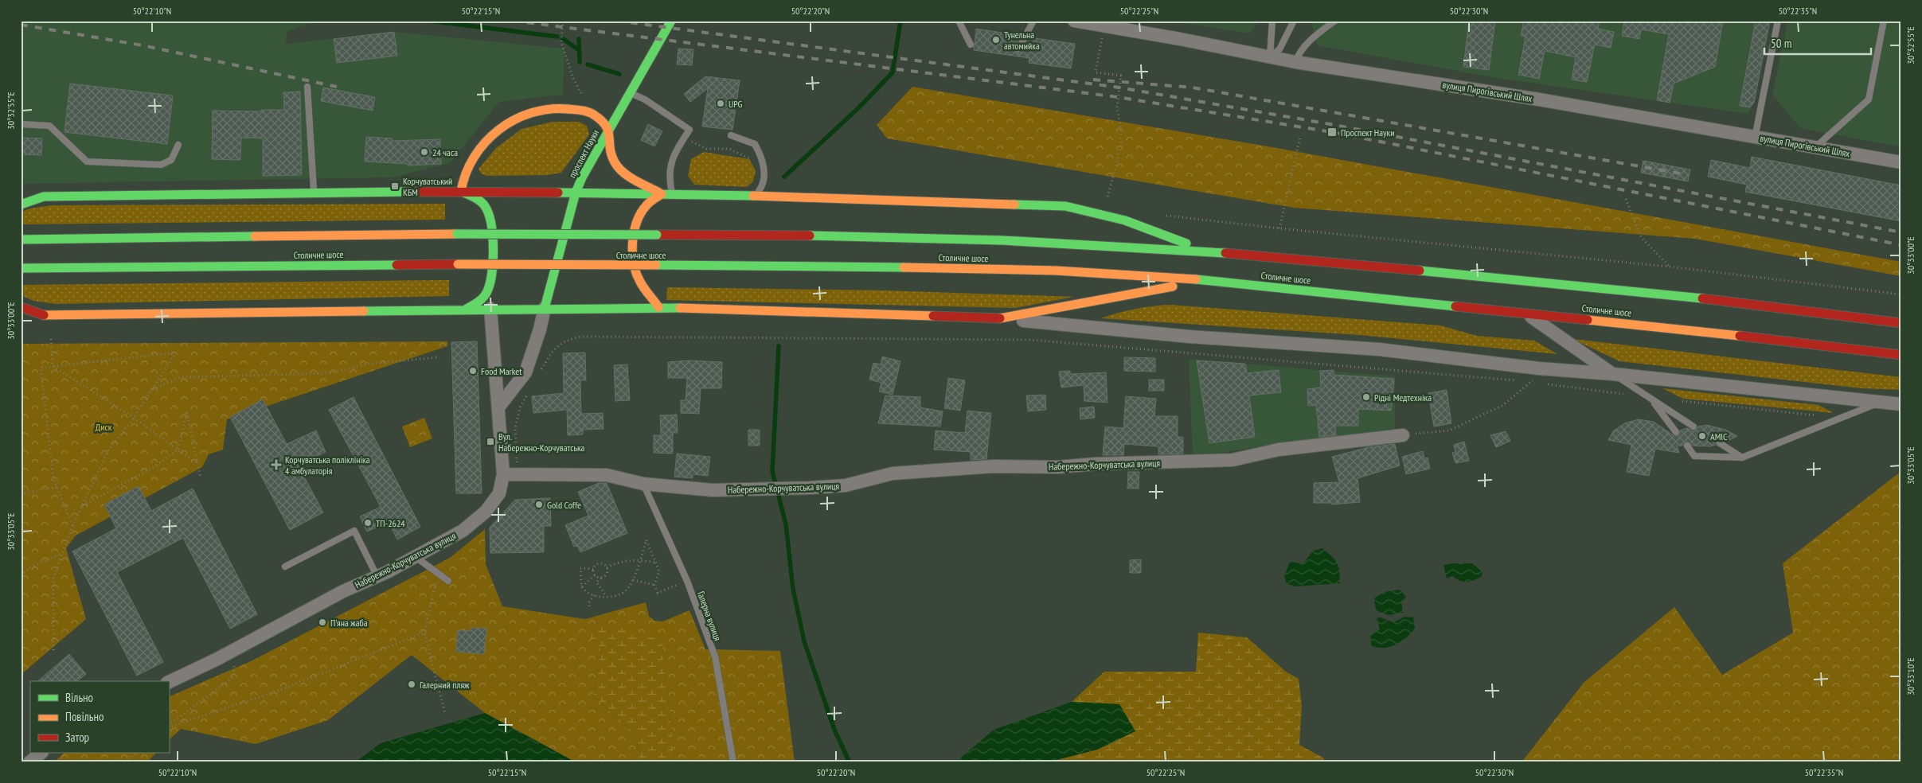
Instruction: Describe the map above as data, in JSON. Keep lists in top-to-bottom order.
{
  "streets": {
    "main road": ["проспект Науки", "Столичне шосе"],
    "street": ["вулиця Пирогівський Шлях", "Набережно-Корчуватська вулиця"],
    "lane": ["Галерна вулиця"]
  },
  "crossings": [
    ["Набережно-Корчуватська вулиця", "Галерна вулиця"]
  ],
  "parks": ["Диск"],
  "places": {
    "other": [
      "Тунельна автомийка",
      "UPG",
      "24 часа",
      "Food Market",
      "Рідні Медтехніка",
      "AMIC",
      "Gold Coffe",
      "ТП-2624",
      "П'яна жаба",
      "Галерний пляж"
    ],
    "transit": ["Проспект Науки", "Корчуватський КБМ", "Вул. Набережно-Корчуватська"],
    "health": ["Корчуватська поліклініка 4 амбулаторія"]
  },
  "legend": ["Вільно", "Повільно", "Затор"],
  "scale_bar": "50 m",
  "coordinates": [
    "50°22'10\"N",
    "50°22'15\"N",
    "50°22'20\"N",
    "50°22'25\"N",
    "50°22'30\"N",
    "50°22'35\"N",
    "30°32'55\"E",
    "30°33'00\"E",
    "30°33'05\"E",
    "30°33'10\"E"
  ]
}
